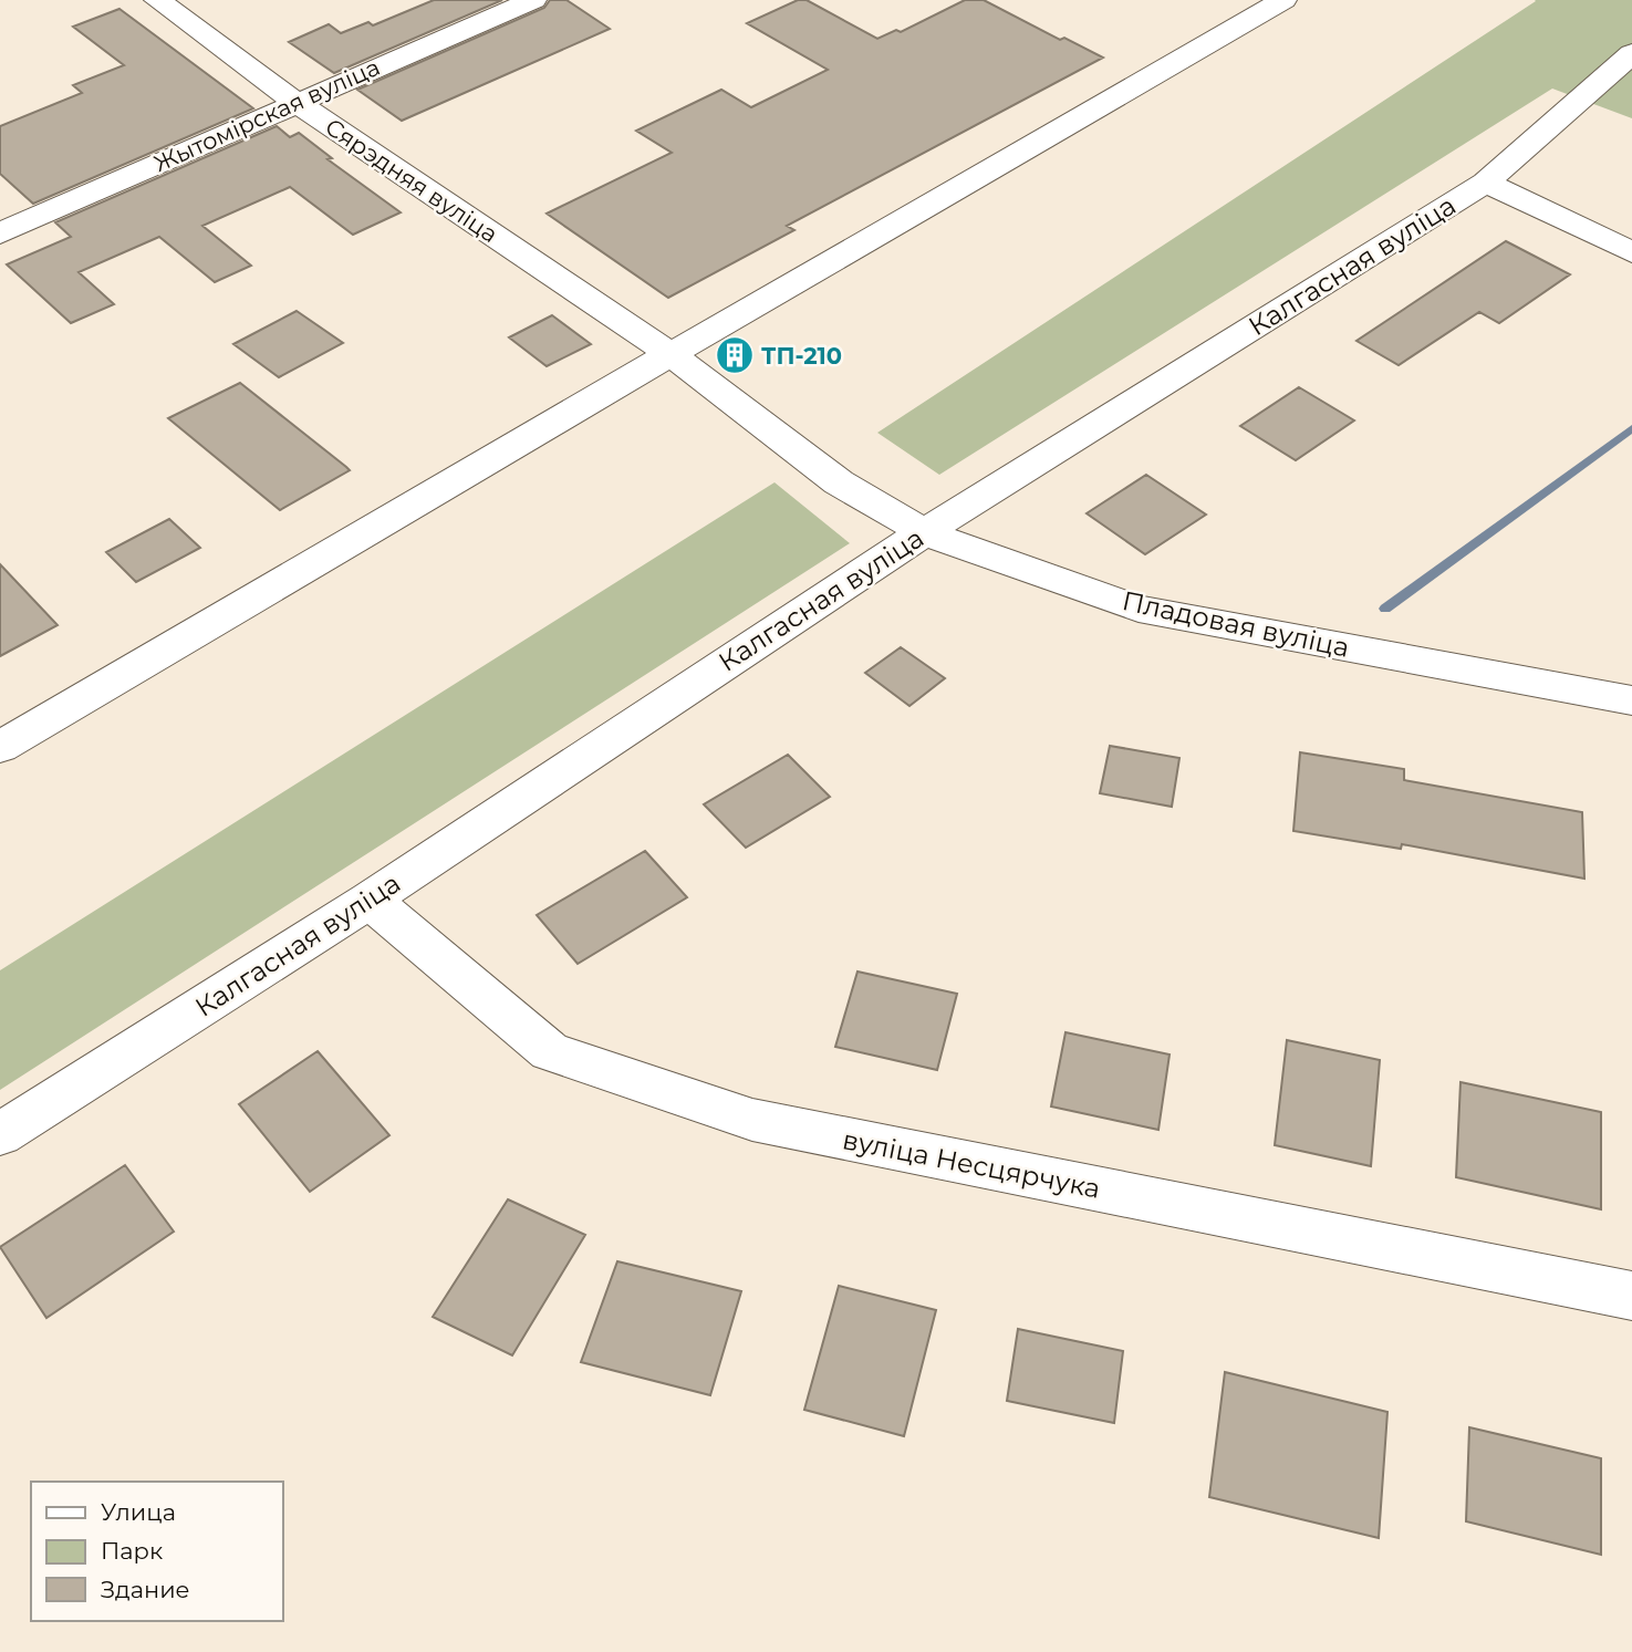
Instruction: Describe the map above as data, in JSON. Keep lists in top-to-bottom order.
{
  "streets": {
    "street": [
      "Жытомірская вуліца",
      "Сярэдняя вуліца",
      "Калгасная вуліца",
      "Пладовая вуліца",
      "вуліца Несцярчука"
    ]
  },
  "crossings": [
    ["Жытомірская вуліца", "Сярэдняя вуліца"],
    ["Сярэдняя вуліца", "Пладовая вуліца"],
    ["Калгасная вуліца", "Пладовая вуліца"],
    ["Калгасная вуліца", "вуліца Несцярчука"]
  ],
  "places": {
    "building": ["ТП-210"]
  },
  "legend": ["Улица", "Парк", "Здание"]
}
